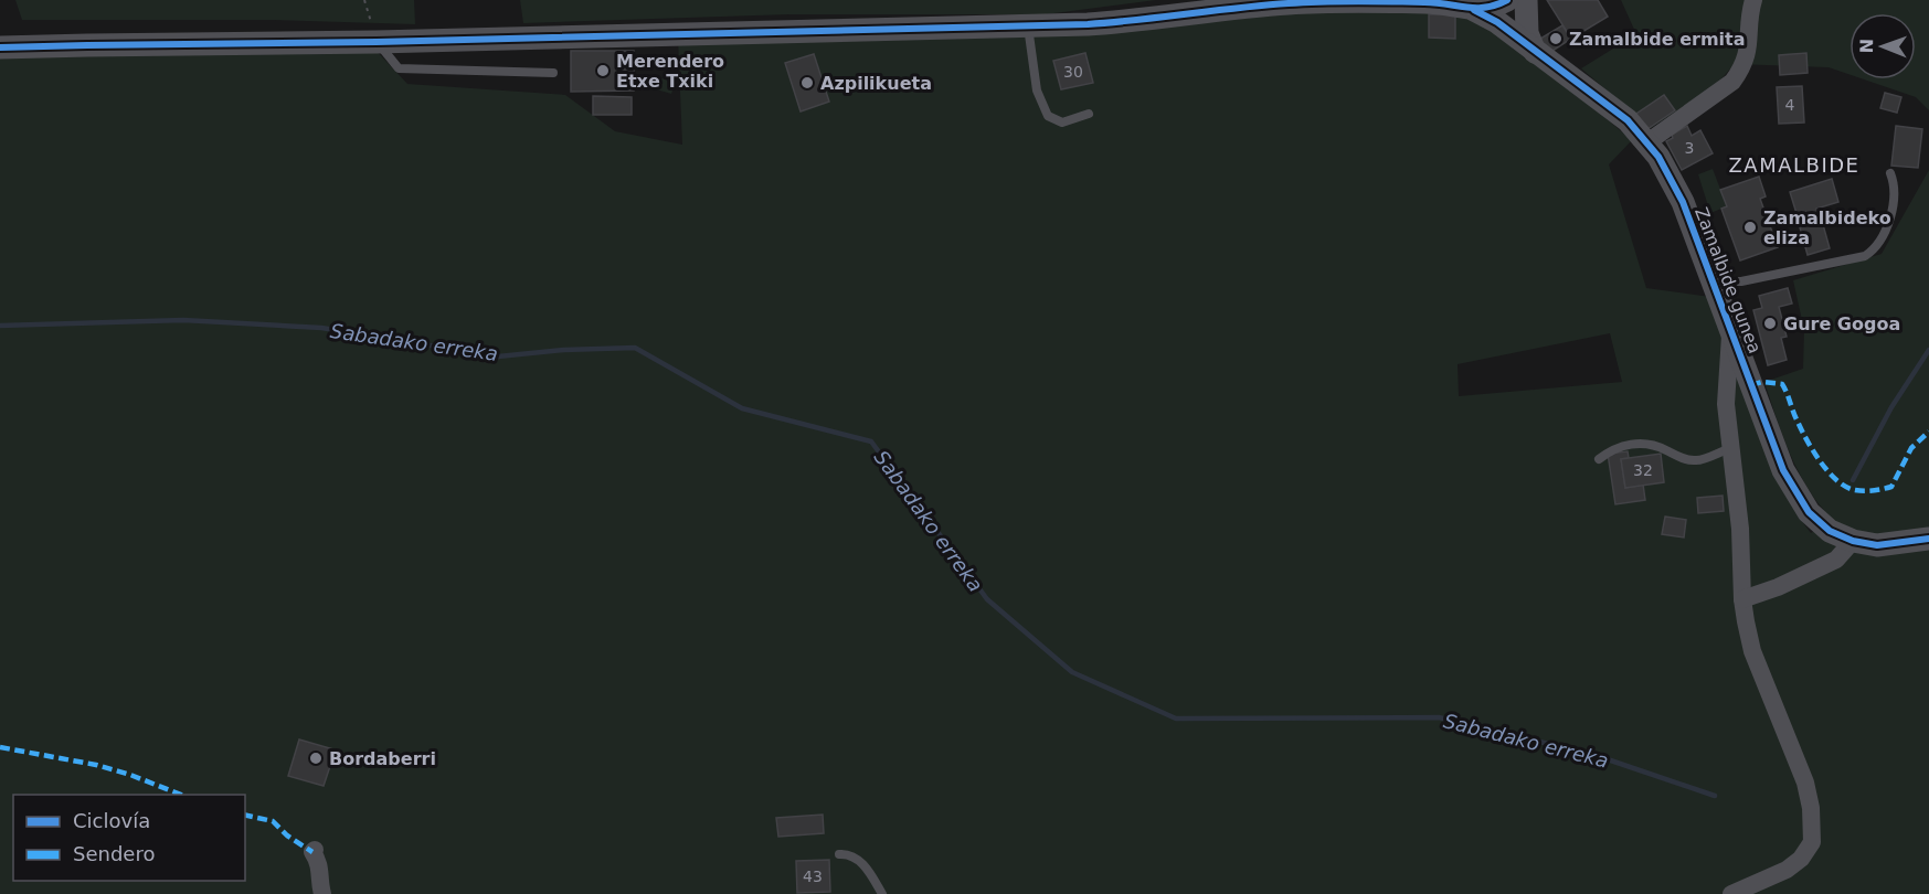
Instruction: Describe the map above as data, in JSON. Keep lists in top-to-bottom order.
{
  "streets": {
    "street": ["Zamalbide gunea"]
  },
  "districts": ["ZAMALBIDE"],
  "water": ["Sabadako erreka"],
  "places": [
    "Zamalbide ermita",
    "Merendero Etxe Txiki",
    "Azpilikueta",
    "Zamalbideko eliza",
    "Gure Gogoa",
    "Bordaberri"
  ],
  "house_numbers": [
    "30",
    "4",
    "3",
    "32",
    "43"
  ],
  "legend": ["Ciclovía", "Sendero"],
  "north": "left"
}
